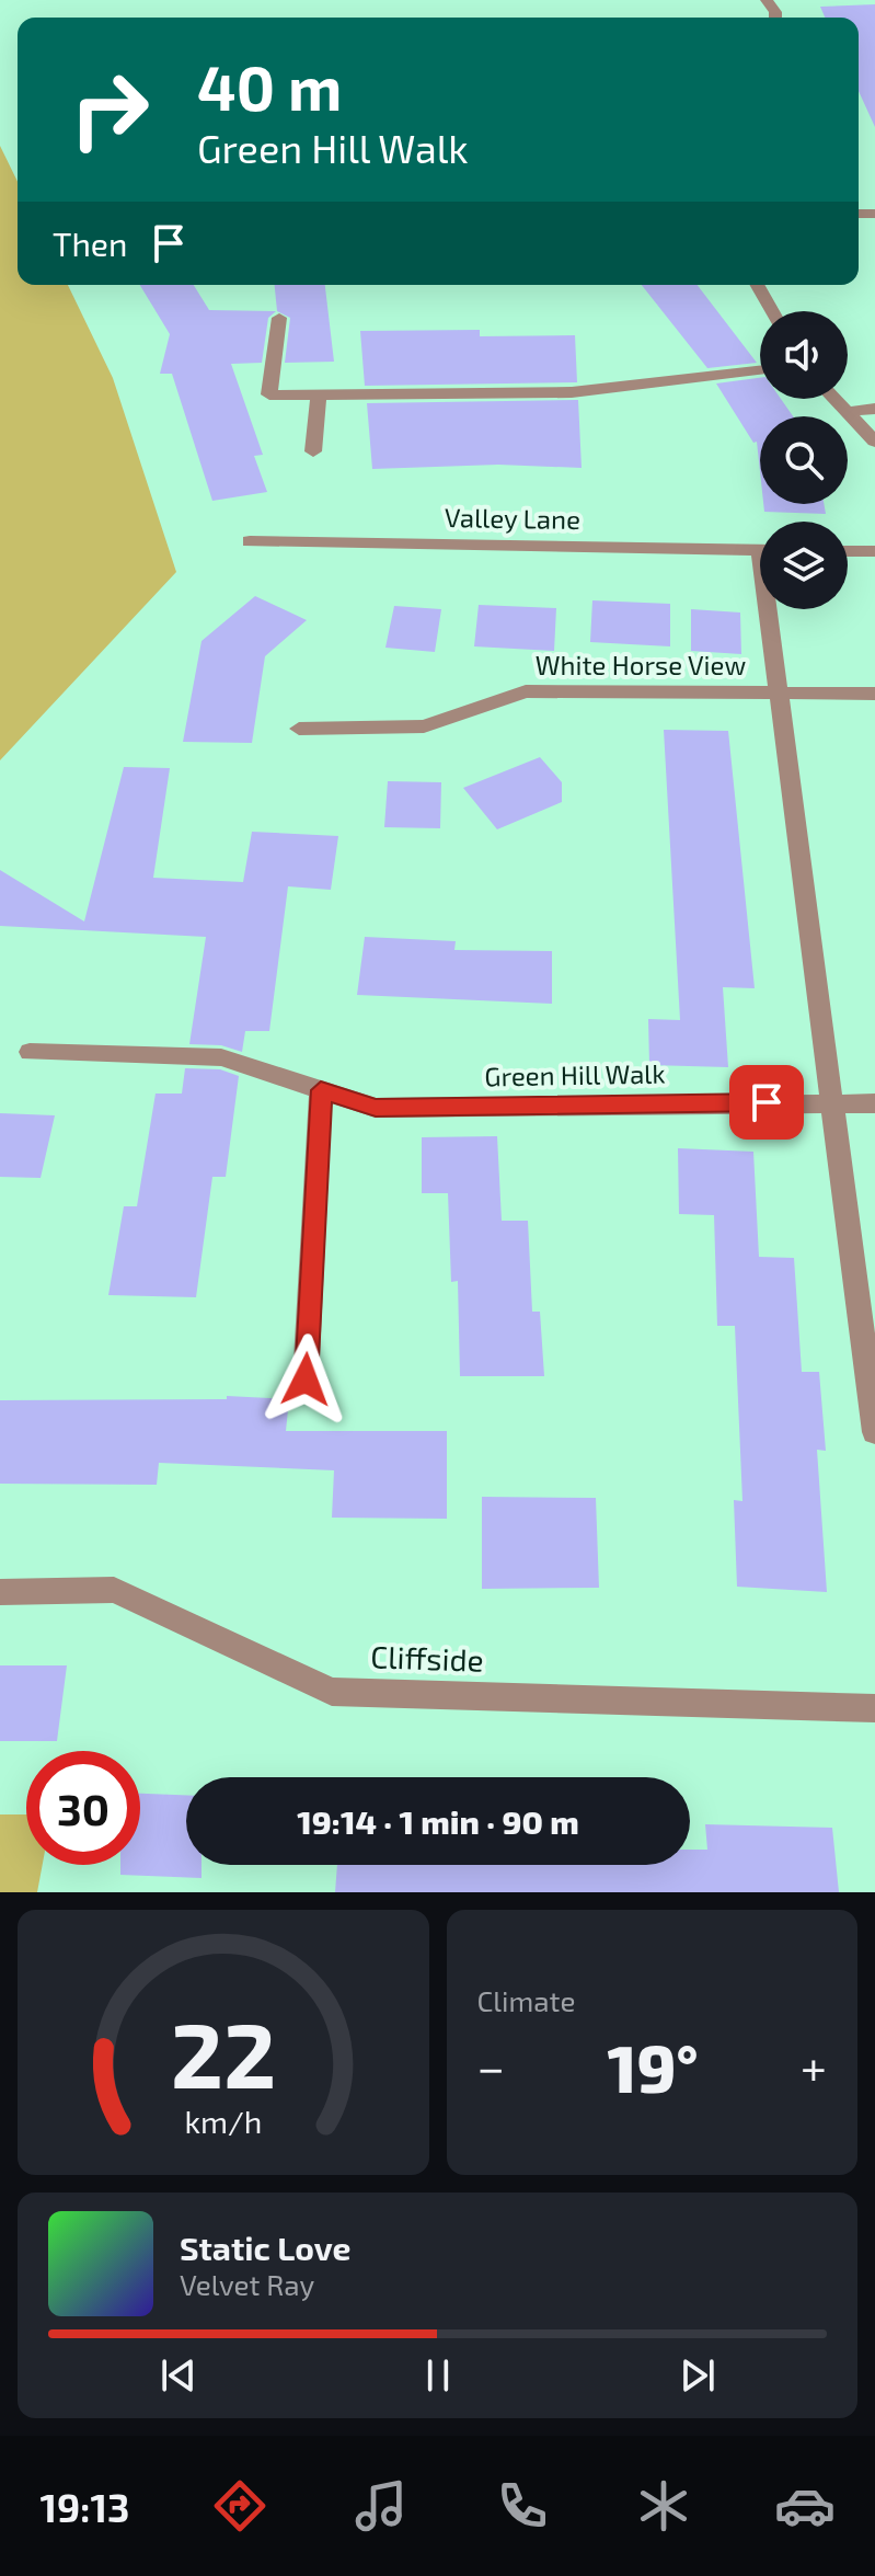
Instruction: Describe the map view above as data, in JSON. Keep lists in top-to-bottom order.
{
  "streets": {
    "street": [
      "Valley Lane",
      "White Horse View",
      "Green Hill Walk",
      "Cliffside"
    ]
  },
  "page": {
    "turn": ["40 m", "Green Hill Walk"],
    "then": "Then",
    "limit": "30",
    "trip": "19:14 · 1 min · 90 m",
    "tile": "Climate",
    "heat": ["−", "19°", "+"],
    "song": ["Static Love", "Velvet Ray"],
    "tabs": "19:13",
    "gauge": ["22", "km/h"]
  }
}
